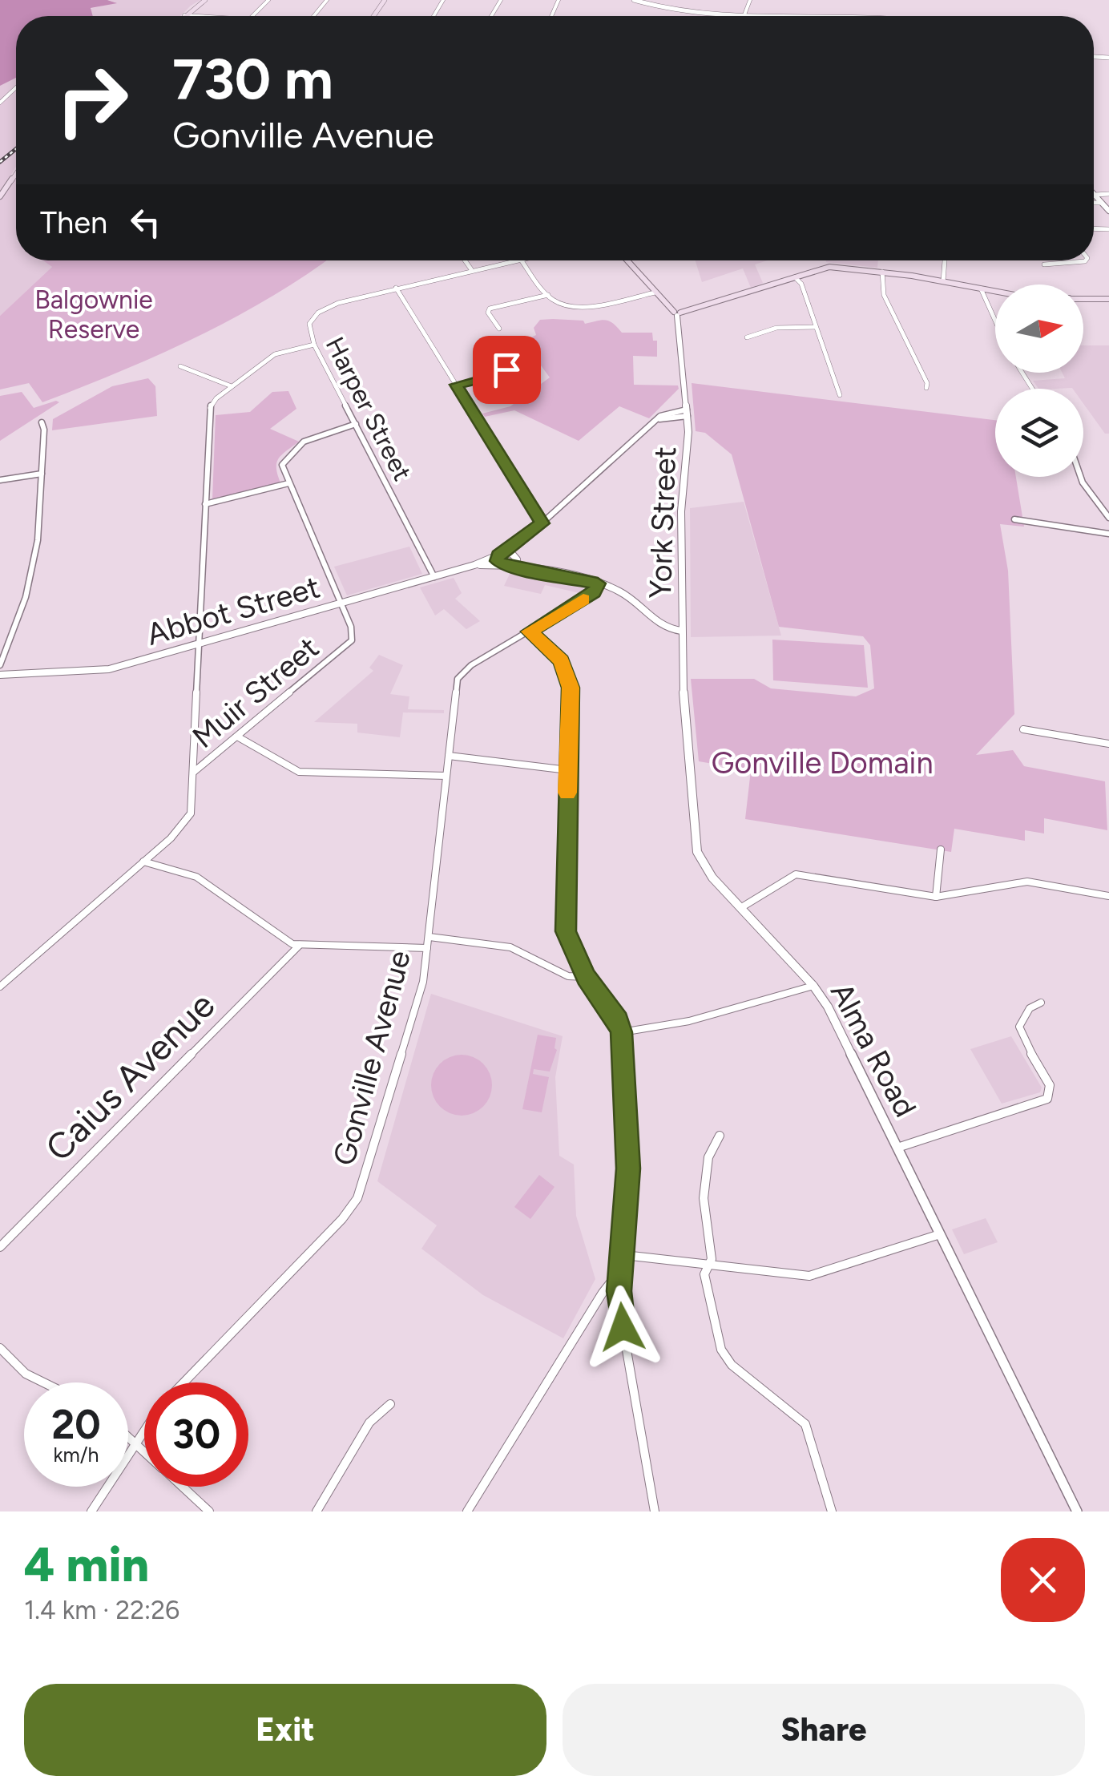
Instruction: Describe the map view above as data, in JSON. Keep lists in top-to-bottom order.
{
  "streets": {
    "street": [
      "Harper Street",
      "York Street",
      "Abbot Street",
      "Muir Street",
      "Alma Road",
      "Gonville Avenue",
      "Caius Avenue"
    ]
  },
  "crossings": [
    ["Harper Street", "Abbot Street"],
    ["York Street", "Alma Road"],
    ["Abbot Street", "Muir Street"]
  ],
  "parks": ["Balgownie Reserve", "Gonville Domain"],
  "north": "right",
  "page": {
    "turn": ["730 m", "Gonville Avenue"],
    "then": "Then",
    "speed": "20 km/h",
    "limit": "30",
    "heading": ["4 min", "1.4 km · 22:26"],
    "buttons": ["Exit", "Share"]
  }
}
